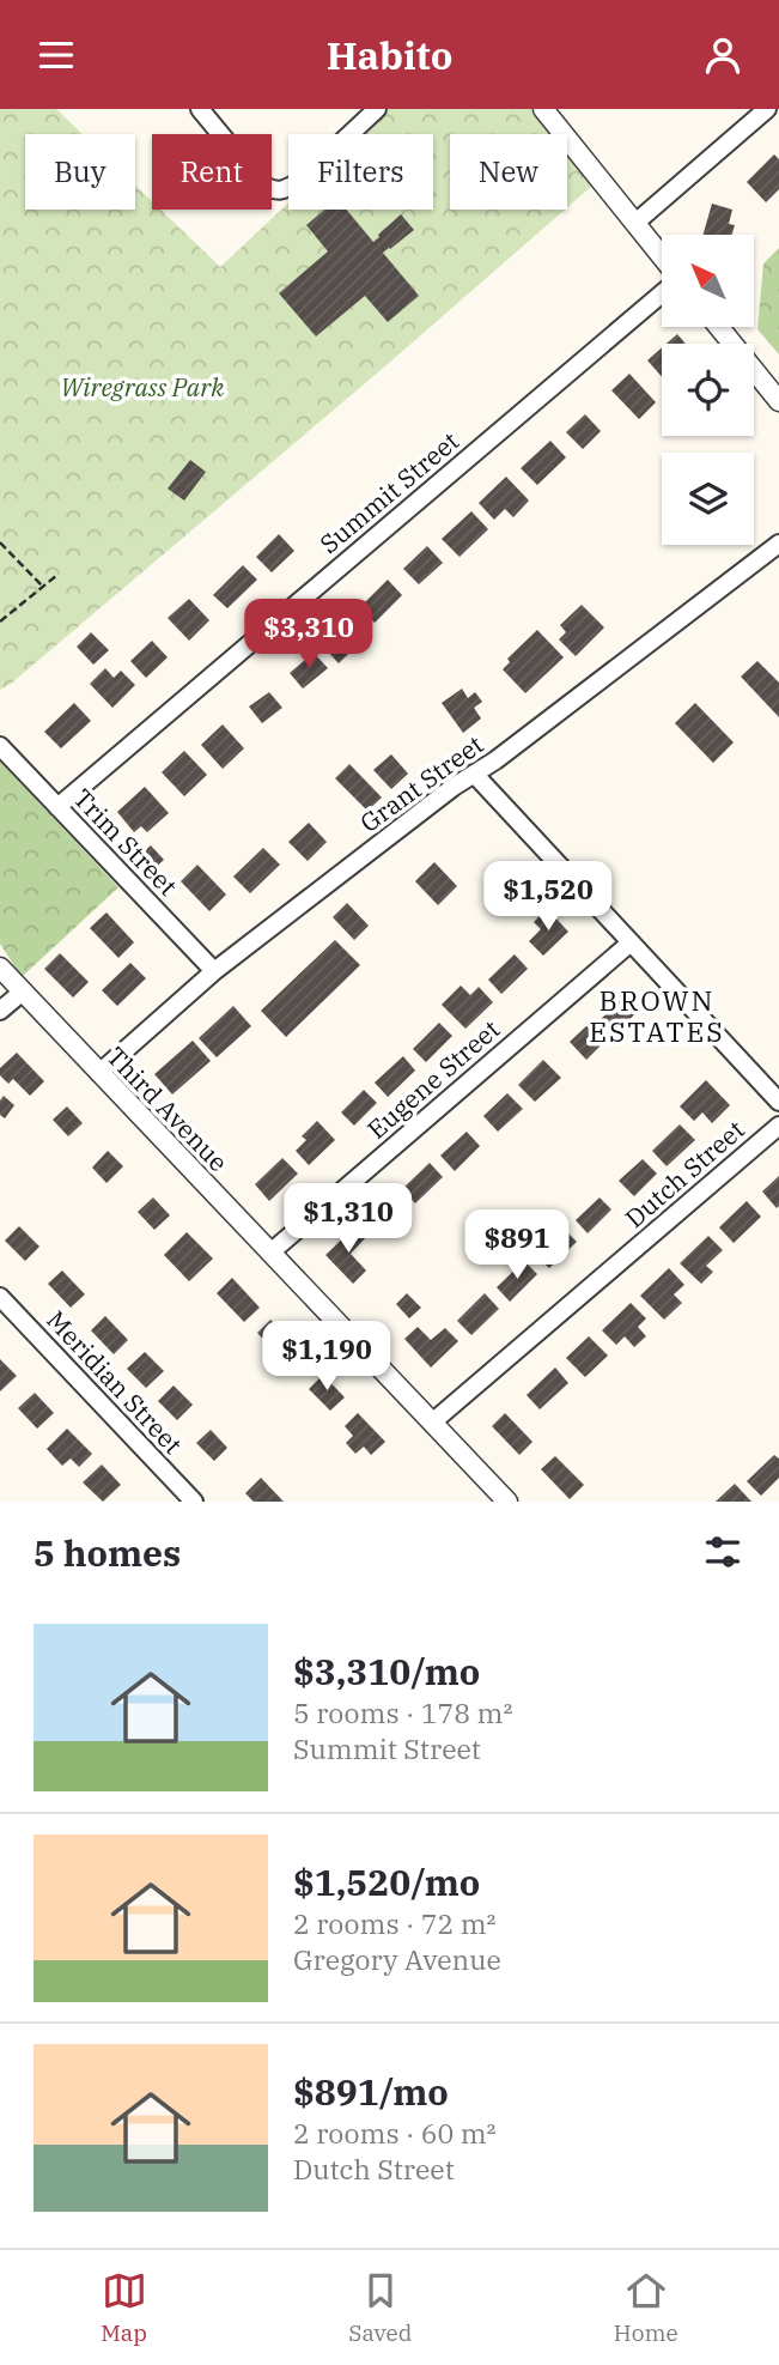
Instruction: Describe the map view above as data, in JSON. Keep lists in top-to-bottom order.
{
  "streets": {
    "street": [
      "Summit Street",
      "Grant Street",
      "Trim Street",
      "Eugene Street",
      "Third Avenue",
      "Dutch Street",
      "Meridian Street"
    ]
  },
  "crossings": [
    ["Summit Street", "Trim Street"],
    ["Grant Street", "Trim Street"],
    ["Grant Street", "Third Avenue"],
    ["Eugene Street", "Third Avenue"],
    ["Third Avenue", "Dutch Street"]
  ],
  "districts": ["BROWN ESTATES"],
  "parks": ["Wiregrass Park"],
  "north": "top left",
  "page": {
    "header": "Habito",
    "chip": [
      "Buy",
      "Rent",
      "Filters",
      "New"
    ],
    "price": [
      "$3,310",
      "$1,520",
      "$1,310",
      "$891",
      "$1,190"
    ],
    "heading": "5 homes",
    "list": [
      {
        "name": "$3,310/mo",
        "note": "5 rooms · 178 m² · Summit Street"
      },
      {
        "name": "$1,520/mo",
        "note": "2 rooms · 72 m² · Gregory Avenue"
      },
      {
        "name": "$891/mo",
        "note": "2 rooms · 60 m² · Dutch Street"
      }
    ],
    "tabs": ["Map", "Saved", "Home"]
  }
}
